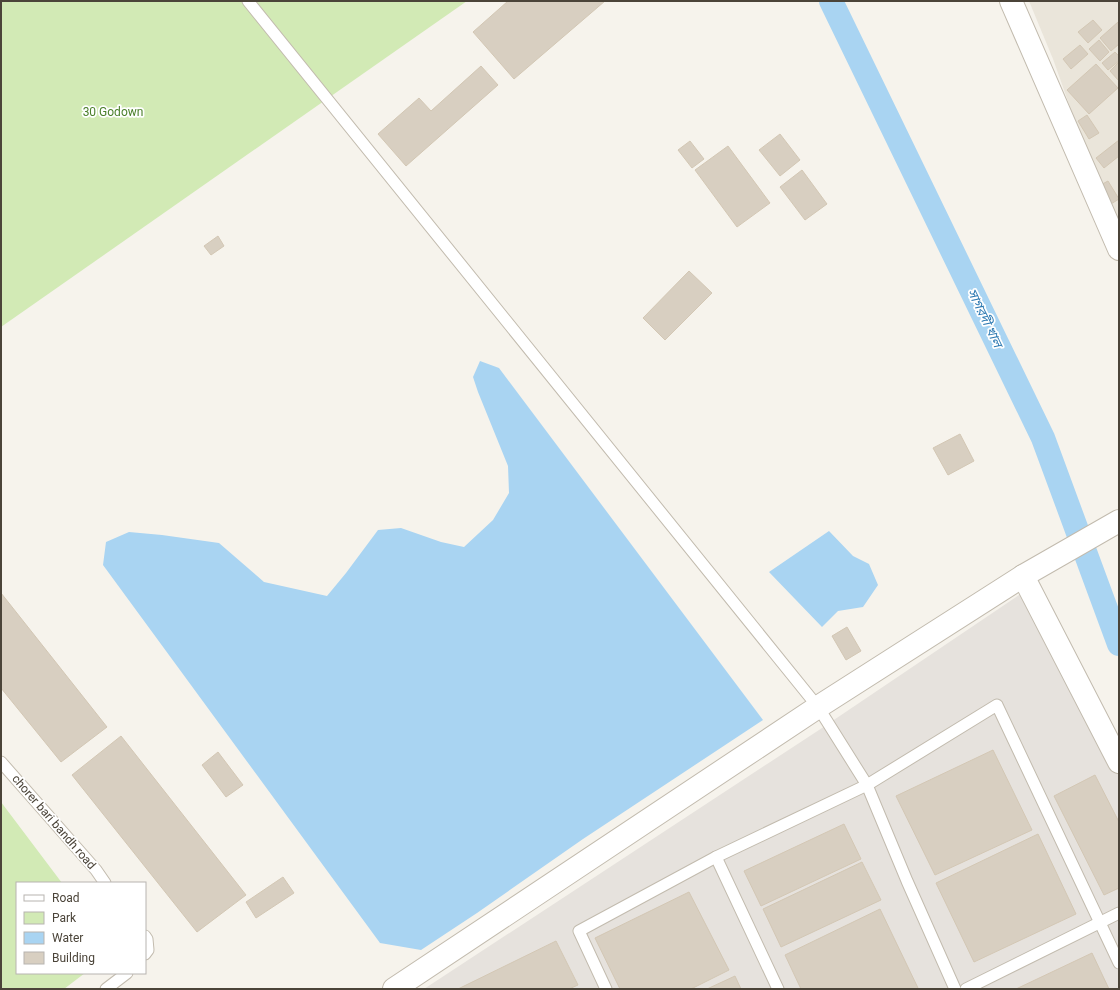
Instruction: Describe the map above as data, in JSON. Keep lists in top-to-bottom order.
{
  "streets": {
    "lane": ["chorer bari bandh road"]
  },
  "water": ["সাগরদী খাল"],
  "parks": ["30 Godown"],
  "legend": [
    "Road",
    "Park",
    "Water",
    "Building"
  ]
}
